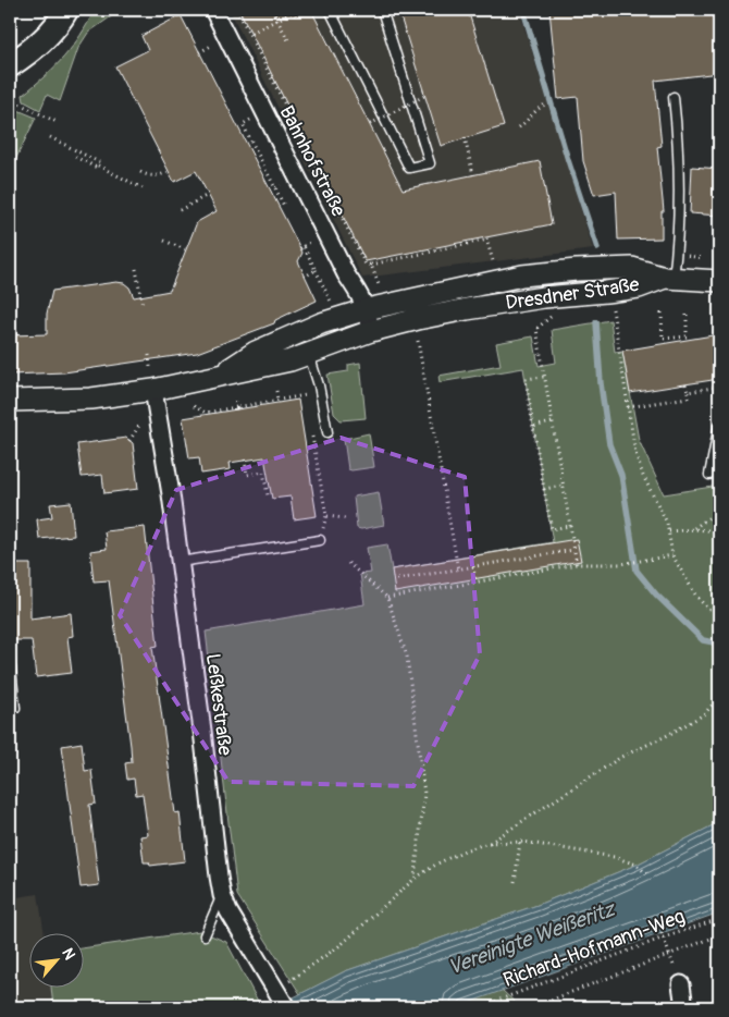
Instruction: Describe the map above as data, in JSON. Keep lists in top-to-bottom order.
{
  "streets": {
    "street": ["Bahnhofstraße", "Dresdner Straße", "Leßkestraße"],
    "path": ["Richard-Hofmann-Weg"]
  },
  "crossings": [
    ["Bahnhofstraße", "Dresdner Straße"]
  ],
  "water": ["Vereinigte Weißeritz"],
  "north": "top right"
}
